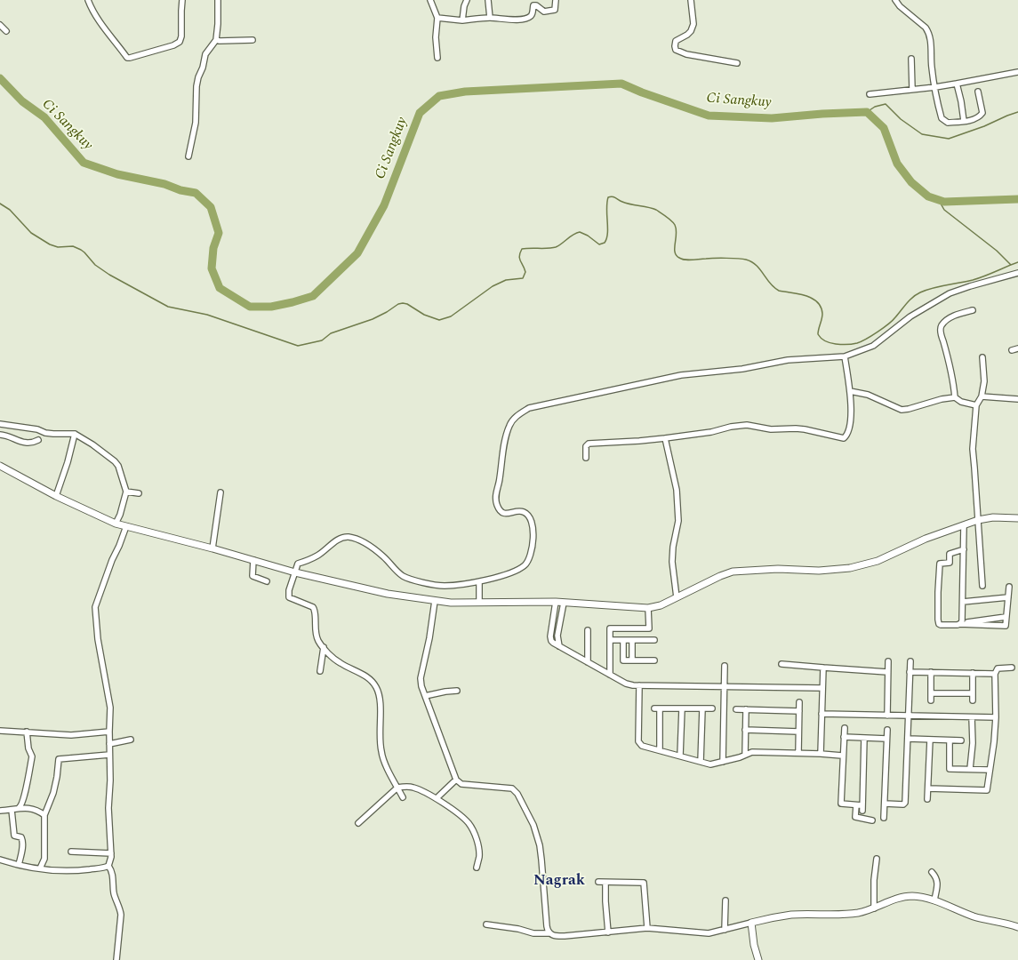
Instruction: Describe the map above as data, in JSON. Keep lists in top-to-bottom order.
{
  "districts": ["Nagrak"],
  "water": ["Ci Sangkuy"]
}
